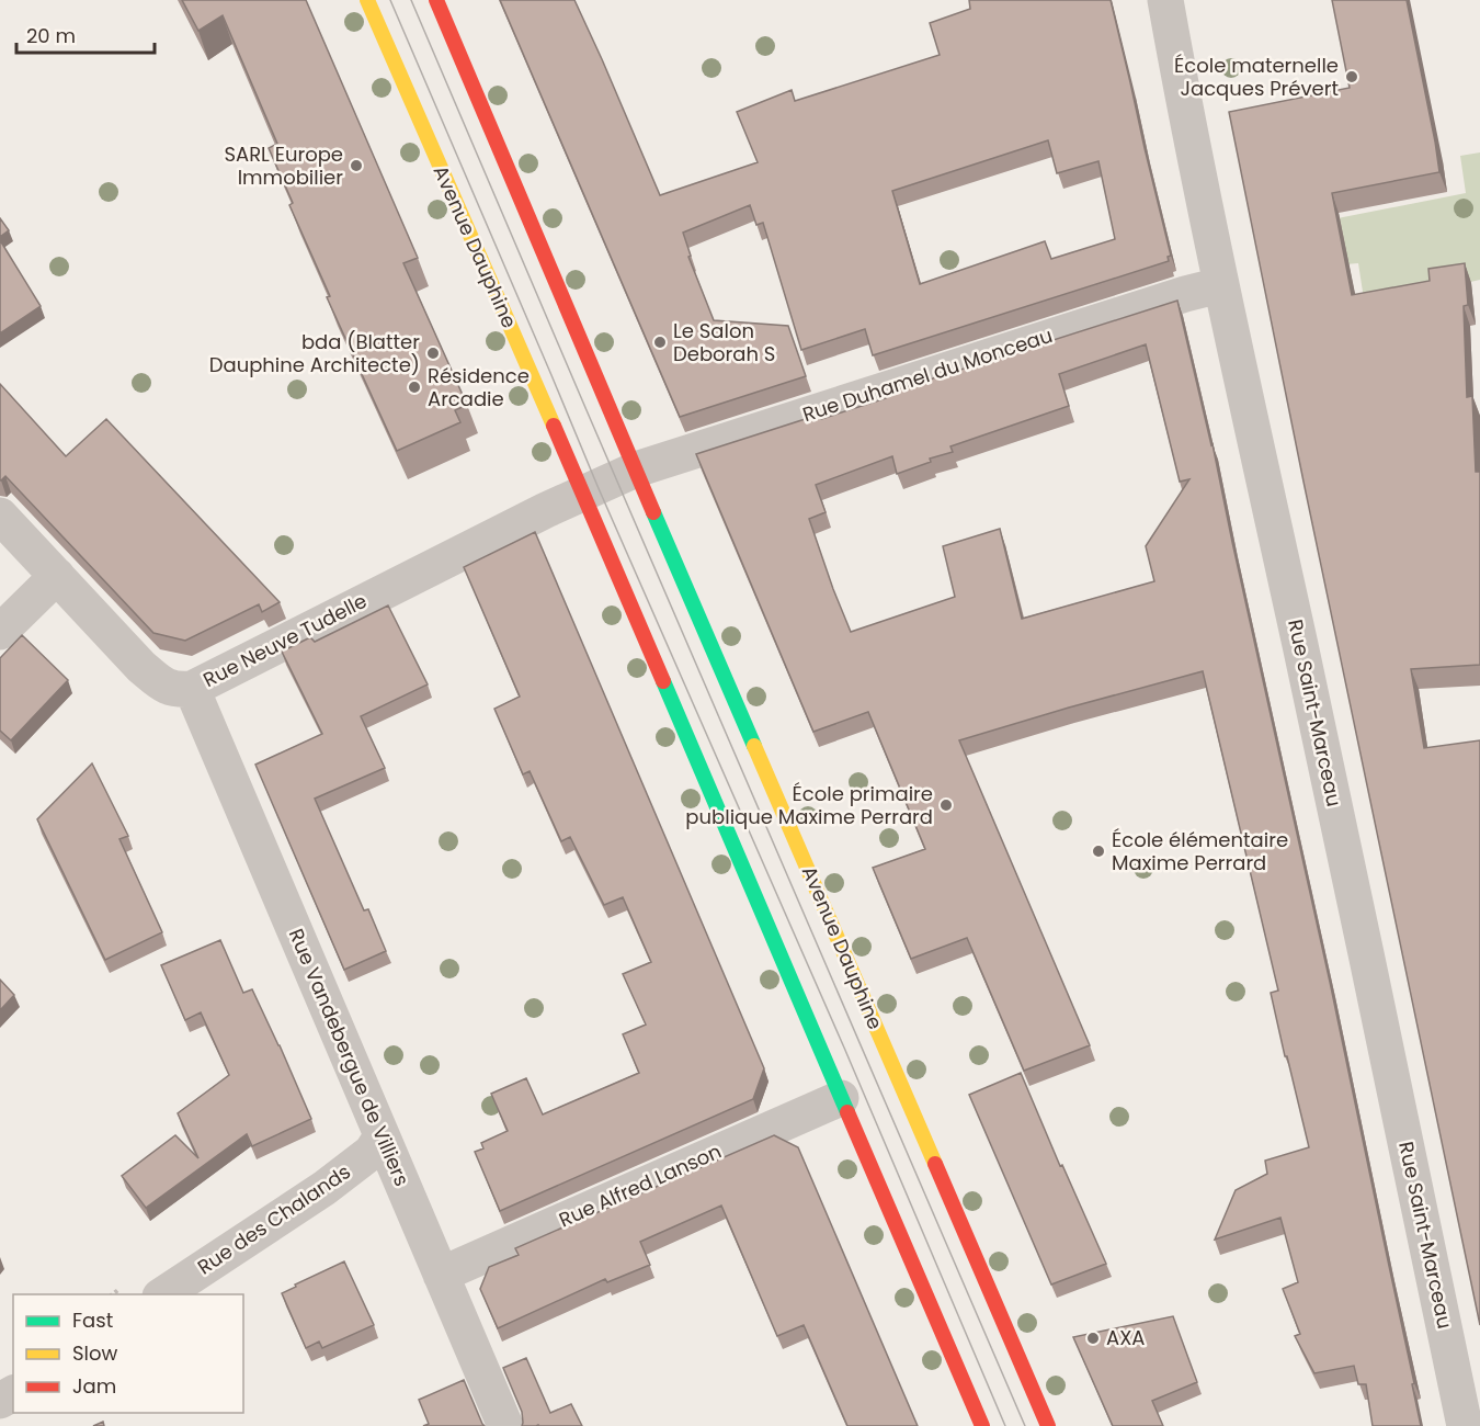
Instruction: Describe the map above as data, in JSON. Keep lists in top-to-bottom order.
{
  "streets": {
    "main road": ["Avenue Dauphine"],
    "street": [
      "Rue Duhamel du Monceau",
      "Rue Neuve Tudelle",
      "Rue Saint-Marceau",
      "Rue Vandebergue de Villiers",
      "Rue Alfred Lanson",
      "Rue des Chalands"
    ]
  },
  "crossings": [
    ["Avenue Dauphine", "Rue Duhamel du Monceau"],
    ["Avenue Dauphine", "Rue Neuve Tudelle"],
    ["Avenue Dauphine", "Rue Alfred Lanson"],
    ["Rue Duhamel du Monceau", "Rue Saint-Marceau"],
    ["Rue Neuve Tudelle", "Rue Vandebergue de Villiers"],
    ["Rue Vandebergue de Villiers", "Rue Alfred Lanson"],
    ["Rue Vandebergue de Villiers", "Rue des Chalands"]
  ],
  "places": [
    "École maternelle Jacques Prévert",
    "SARL Europe Immobilier",
    "Le Salon Deborah S",
    "bda (Blatter Dauphine Architecte)",
    "Résidence Arcadie",
    "École primaire publique Maxime Perrard",
    "École élémentaire Maxime Perrard",
    "AXA"
  ],
  "legend": ["Fast", "Slow", "Jam"],
  "scale_bar": "20 m"
}
